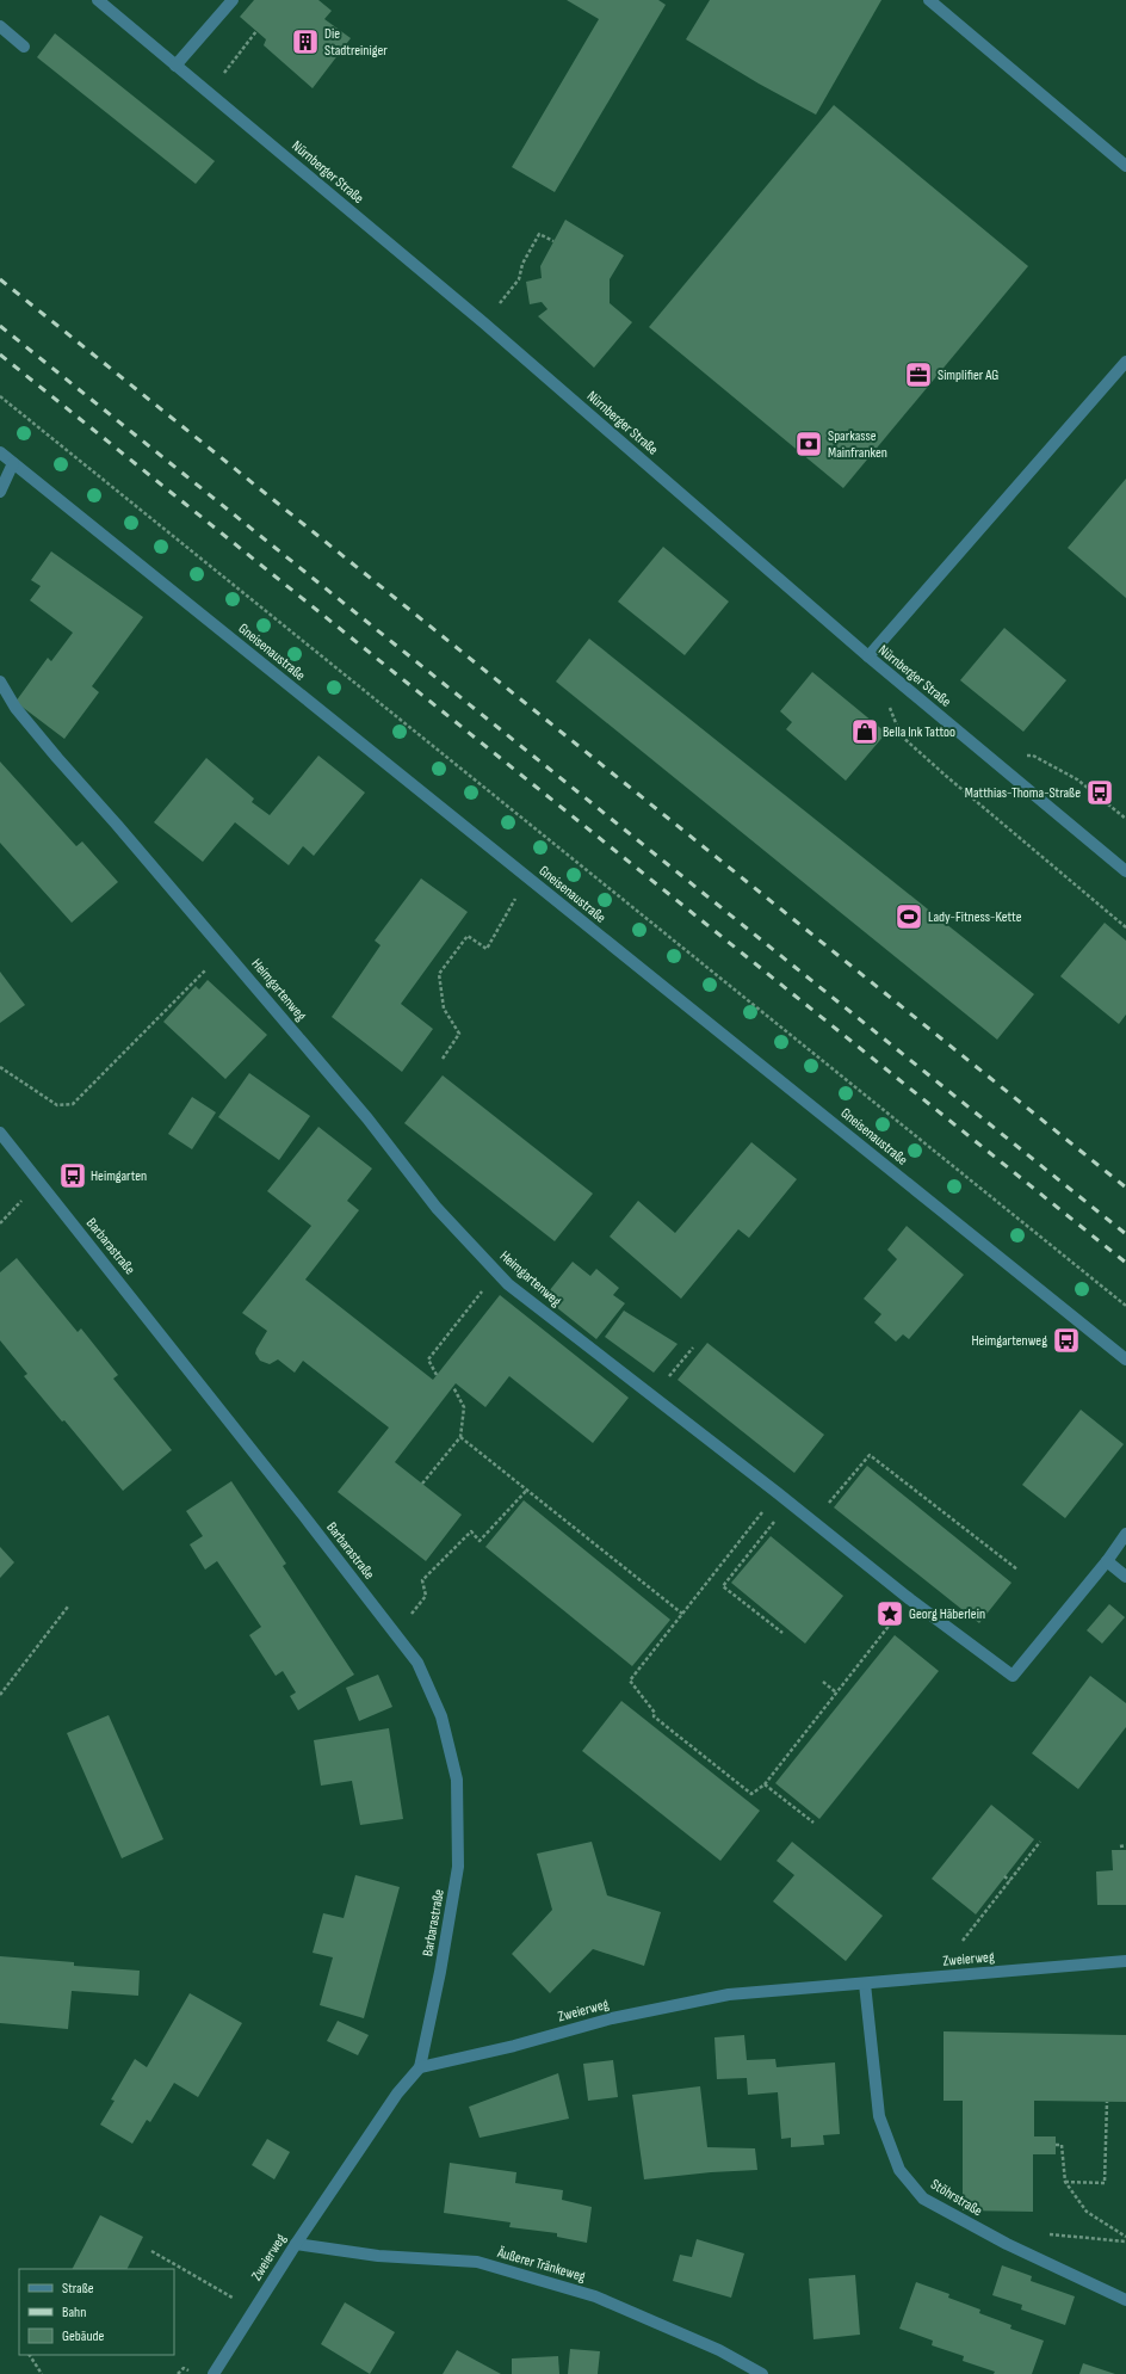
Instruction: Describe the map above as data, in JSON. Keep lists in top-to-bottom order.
{
  "streets": {
    "street": [
      "Nürnberger Straße",
      "Gneisenaustraße",
      "Heimgartenweg",
      "Barbarastraße",
      "Zweierweg",
      "Stöhrstraße",
      "Äußerer Tränkeweg"
    ]
  },
  "crossings": [
    ["Barbarastraße", "Zweierweg"],
    ["Zweierweg", "Stöhrstraße"],
    ["Zweierweg", "Äußerer Tränkeweg"]
  ],
  "places": {
    "building": ["Die Stadtreiniger"],
    "office": ["Simplifier AG"],
    "bank": ["Sparkasse Mainfranken"],
    "shop": ["Bella Ink Tattoo"],
    "bus stop": ["Matthias-Thoma-Straße", "Heimgarten", "Heimgartenweg"],
    "sports": ["Lady-Fitness-Kette"],
    "place": ["Georg Häberlein"]
  },
  "legend": ["Straße", "Bahn", "Gebäude"]
}
